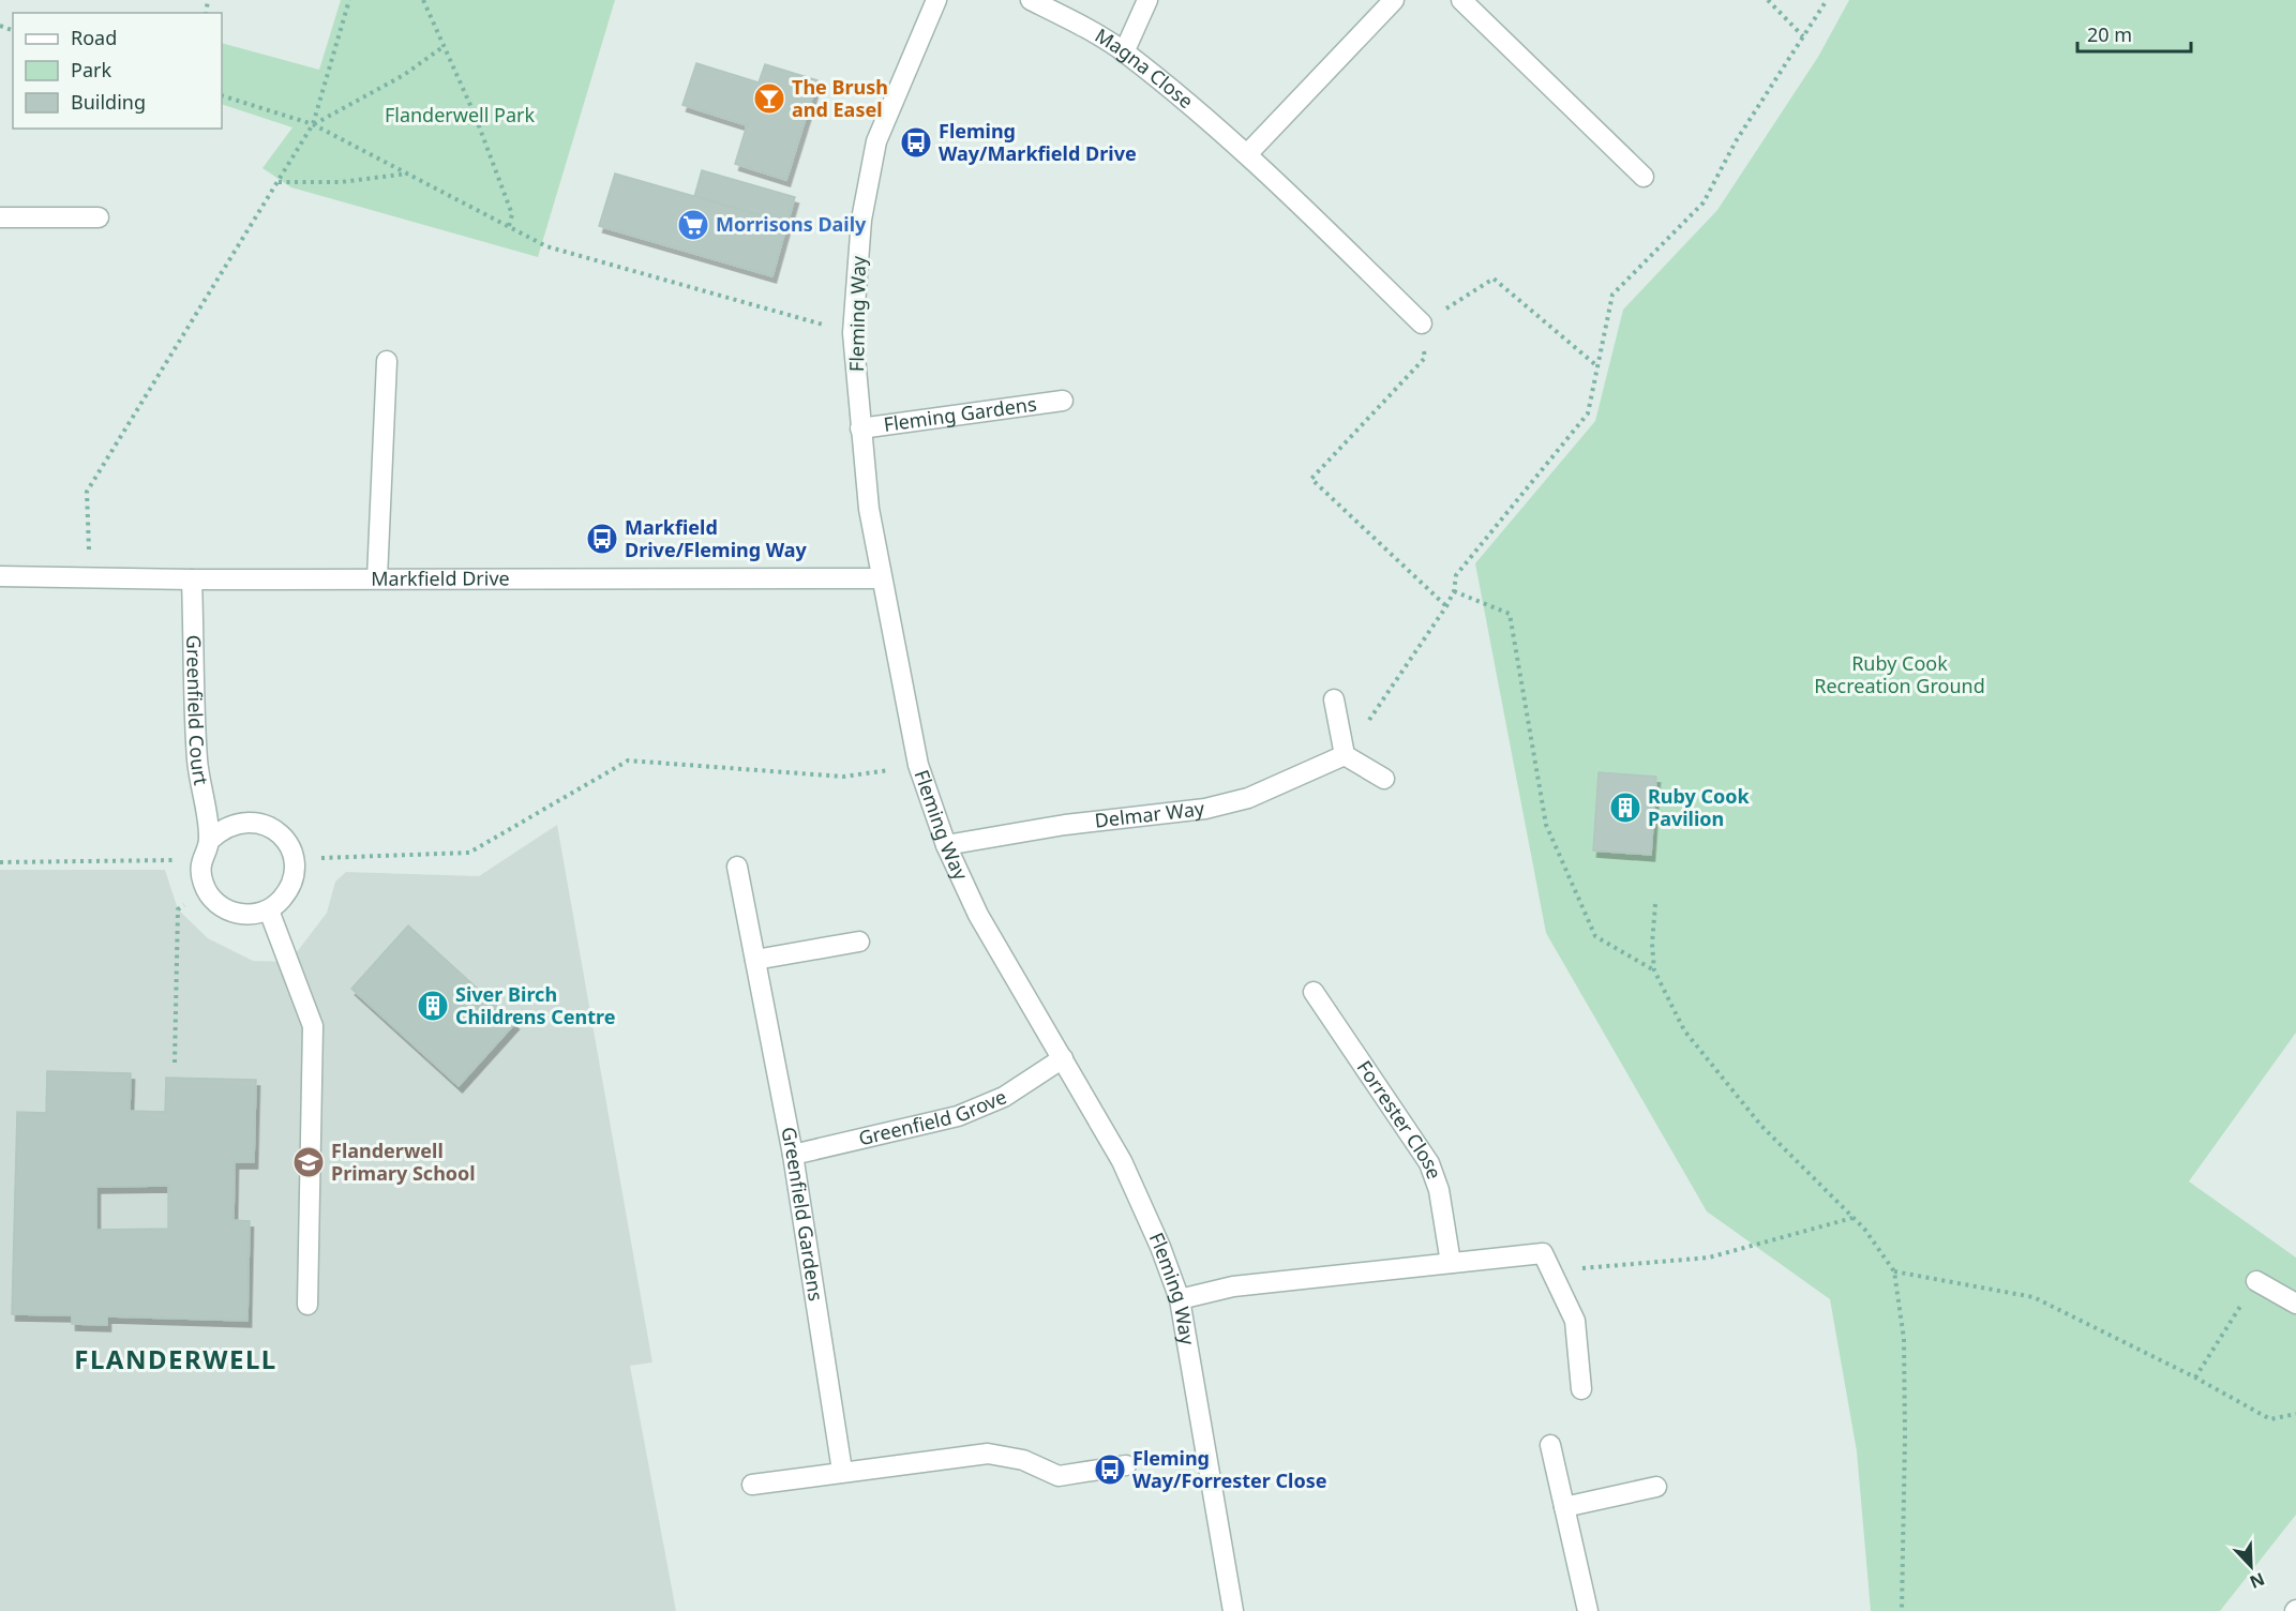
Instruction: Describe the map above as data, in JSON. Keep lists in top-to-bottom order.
{
  "streets": {
    "street": [
      "Magna Close",
      "Fleming Way",
      "Fleming Gardens",
      "Markfield Drive",
      "Greenfield Court",
      "Delmar Way",
      "Greenfield Grove",
      "Forrester Close",
      "Greenfield Gardens"
    ]
  },
  "crossings": [
    ["Fleming Way", "Fleming Gardens"],
    ["Fleming Way", "Markfield Drive"],
    ["Fleming Way", "Delmar Way"],
    ["Fleming Way", "Greenfield Grove"],
    ["Markfield Drive", "Greenfield Court"],
    ["Greenfield Grove", "Greenfield Gardens"]
  ],
  "districts": ["FLANDERWELL"],
  "parks": ["Flanderwell Park", "Ruby Cook Recreation Ground"],
  "places": {
    "bar": ["The Brush and Easel"],
    "bus stop": ["Fleming Way/Markfield Drive", "Markfield Drive/Fleming Way", "Fleming Way/Forrester Close"],
    "supermarket": ["Morrisons Daily"],
    "building": ["Ruby Cook Pavilion", "Siver Birch Childrens Centre"],
    "school or university": ["Flanderwell Primary School"]
  },
  "legend": ["Road", "Park", "Building"],
  "scale_bar": "20 m",
  "north": "bottom right"
}
